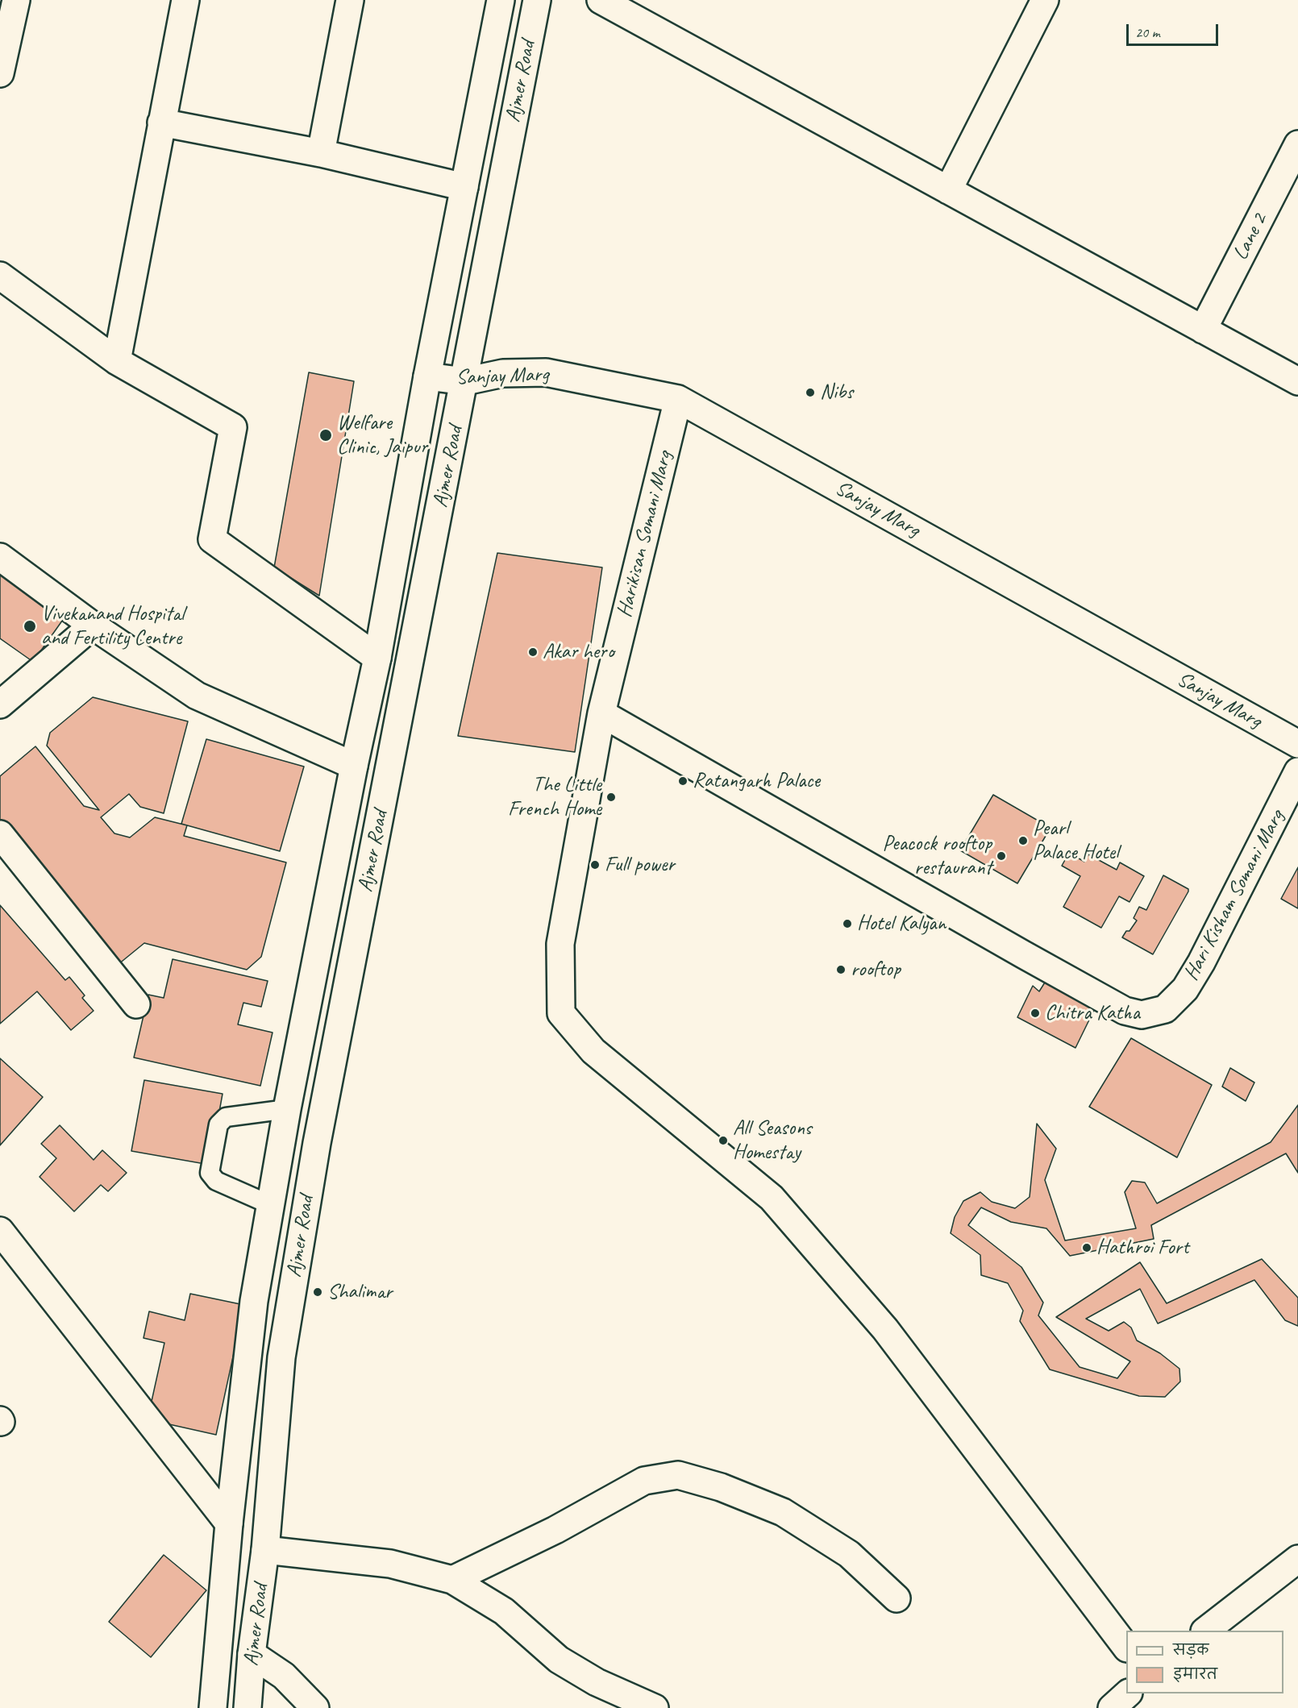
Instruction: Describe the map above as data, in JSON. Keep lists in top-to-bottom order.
{
  "streets": {
    "main road": [
      "Ajmer Road",
      "Lane 2",
      "Sanjay Marg",
      "Harikisan Somani Marg",
      "Hari Kisham Somani Marg"
    ]
  },
  "crossings": [
    ["Ajmer Road", "Sanjay Marg"],
    ["Sanjay Marg", "Harikisan Somani Marg"],
    ["Harikisan Somani Marg", "Hari Kisham Somani Marg"]
  ],
  "places": [
    "Nibs",
    "Welfare Clinic, Jaipur",
    "Vivekanand Hospital and Fertility Centre",
    "Akar hero",
    "Ratangarh Palace",
    "The Little French Home",
    "Pearl Palace Hotel",
    "Peacock rooftop restaurant",
    "Full power",
    "Hotel Kalyan",
    "rooftop",
    "Chitra Katha",
    "All Seasons Homestay",
    "Hathroi Fort",
    "Shalimar"
  ],
  "legend": ["सड़क", "इमारत"],
  "scale_bar": "20 m"
}
